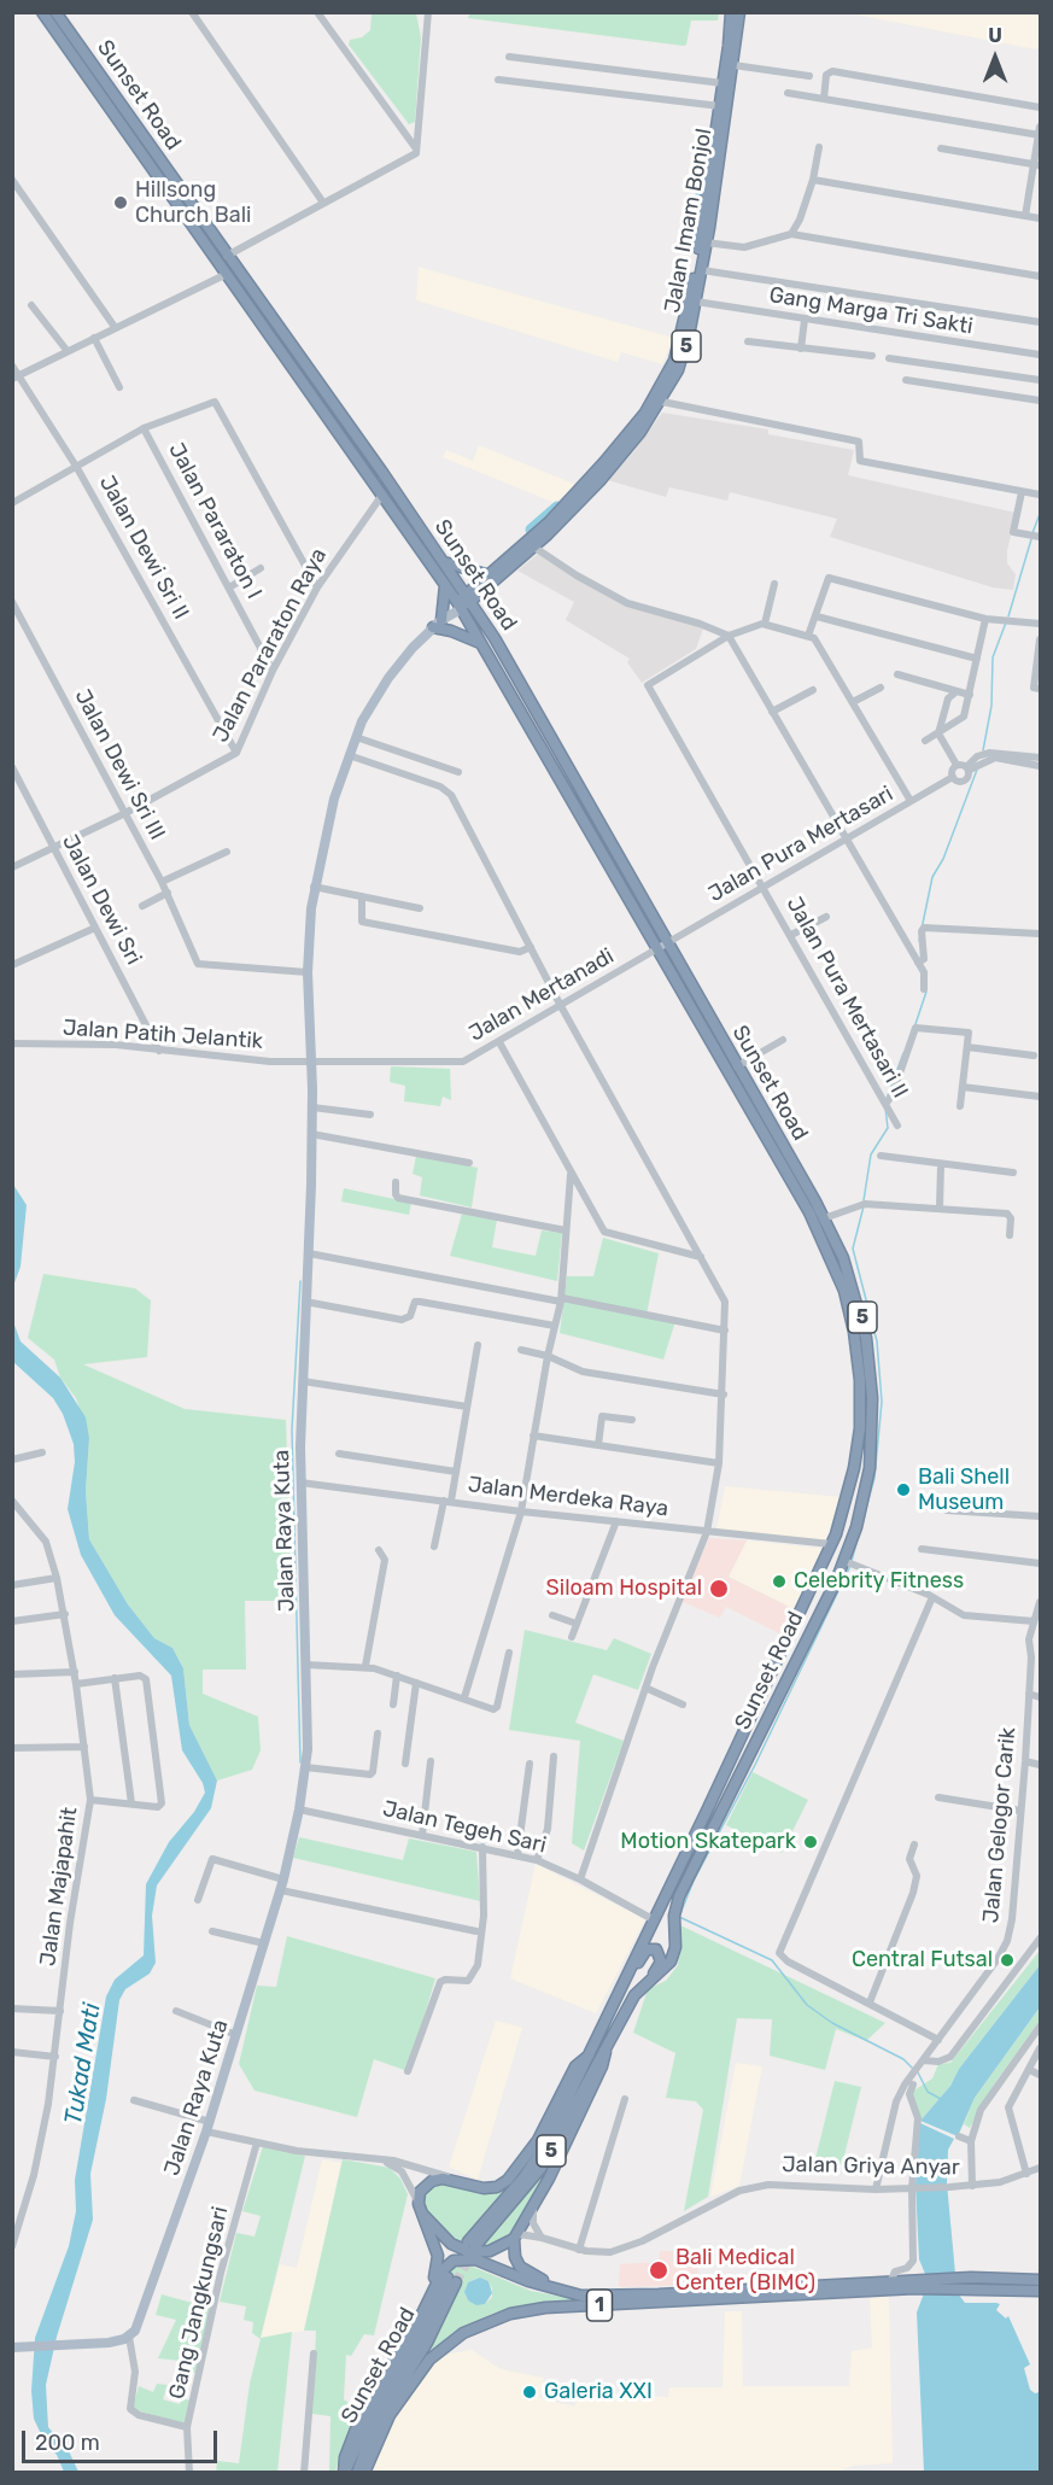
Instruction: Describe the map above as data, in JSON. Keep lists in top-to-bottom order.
{
  "streets": {
    "highway": [
      "Sunset Road",
      "Jalan Imam Bonjol",
      "5",
      "1"
    ],
    "main road": ["Jalan Raya Kuta"],
    "street": [
      "Gang Marga Tri Sakti",
      "Jalan Pararaton I",
      "Jalan Dewi Sri II",
      "Jalan Pararaton Raya",
      "Jalan Dewi Sri III",
      "Jalan Pura Mertasari",
      "Jalan Dewi Sri",
      "Jalan Mertanadi",
      "Jalan Pura Mertasari II",
      "Jalan Patih Jelantik",
      "Jalan Merdeka Raya",
      "Jalan Gelogor Carik",
      "Jalan Tegeh Sari",
      "Jalan Majapahit",
      "Jalan Griya Anyar",
      "Gang Jangkungsari"
    ]
  },
  "crossings": [
    ["Sunset Road", "Jalan Imam Bonjol"],
    ["Sunset Road", "Jalan Pararaton Raya"],
    ["Sunset Road", "Jalan Pura Mertasari"],
    ["Sunset Road", "Jalan Mertanadi"],
    ["Sunset Road", "Jalan Merdeka Raya"],
    ["Sunset Road", "Jalan Raya Kuta"],
    ["Sunset Road", "Jalan Tegeh Sari"],
    ["Sunset Road", "1"],
    ["Jalan Imam Bonjol", "Gang Marga Tri Sakti"],
    ["Jalan Imam Bonjol", "Jalan Raya Kuta"],
    ["Jalan Pararaton I", "Jalan Pararaton Raya"],
    ["Jalan Dewi Sri II", "Jalan Pararaton Raya"],
    ["Jalan Pararaton Raya", "Jalan Dewi Sri III"],
    ["Jalan Pararaton Raya", "Jalan Dewi Sri"],
    ["Jalan Dewi Sri III", "Jalan Raya Kuta"],
    ["Jalan Pura Mertasari", "Jalan Mertanadi"],
    ["Jalan Pura Mertasari", "Jalan Pura Mertasari II"],
    ["Jalan Dewi Sri", "Jalan Patih Jelantik"],
    ["Jalan Mertanadi", "Jalan Patih Jelantik"],
    ["Jalan Mertanadi", "Jalan Raya Kuta"],
    ["Jalan Patih Jelantik", "Jalan Raya Kuta"],
    ["Jalan Merdeka Raya", "Jalan Raya Kuta"],
    ["Jalan Raya Kuta", "Jalan Tegeh Sari"],
    ["Jalan Gelogor Carik", "Jalan Griya Anyar"]
  ],
  "water": ["Tukad Mati"],
  "places": [
    "Hillsong Church Bali",
    "Bali Shell Museum",
    "Celebrity Fitness",
    "Siloam Hospital",
    "Motion Skatepark",
    "Central Futsal",
    "Bali Medical Center (BIMC)",
    "Galeria XXI"
  ],
  "scale_bar": "200 m",
  "north": "top"
}
